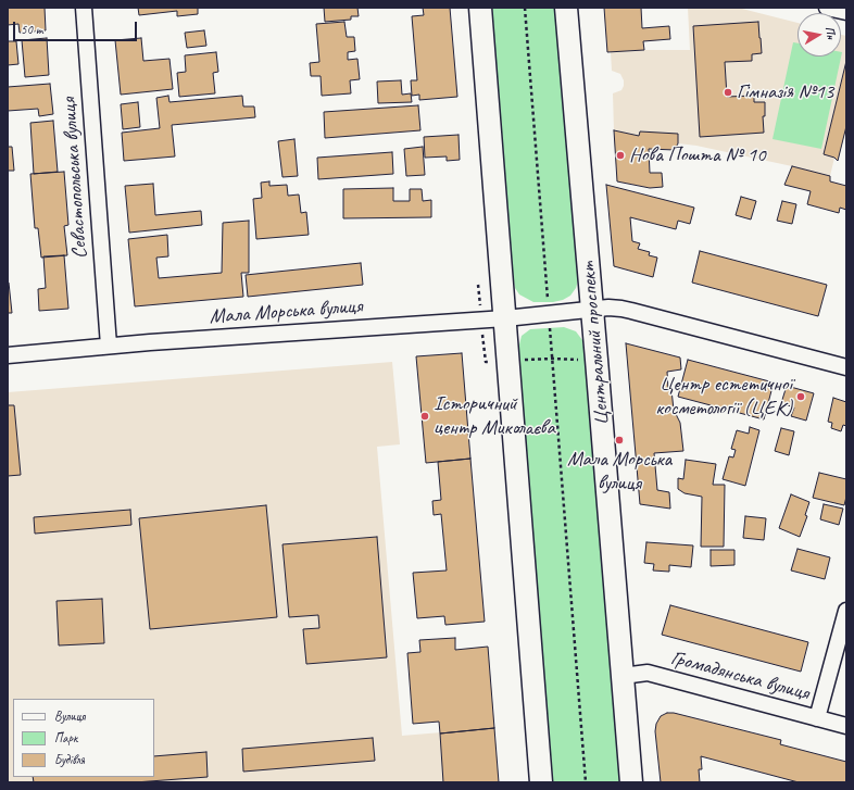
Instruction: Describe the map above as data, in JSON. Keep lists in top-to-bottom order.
{
  "streets": {
    "main road": ["Центральний проспект"],
    "street": ["Севастопольська вулиця", "Мала Морська вулиця", "Громадянська вулиця"]
  },
  "crossings": [
    ["Севастопольська вулиця", "Мала Морська вулиця"],
    ["Мала Морська вулиця", "Центральний проспект"],
    ["Центральний проспект", "Громадянська вулиця"]
  ],
  "places": [
    "Гімназія №13",
    "Нова Пошта № 10",
    "Центр естетичної косметології (ЦЕК)",
    "Історичний центр Миколаєва",
    "Мала Морська вулиця"
  ],
  "legend": ["Вулиця", "Парк", "Будівля"],
  "scale_bar": "50 m",
  "north": "right"
}
